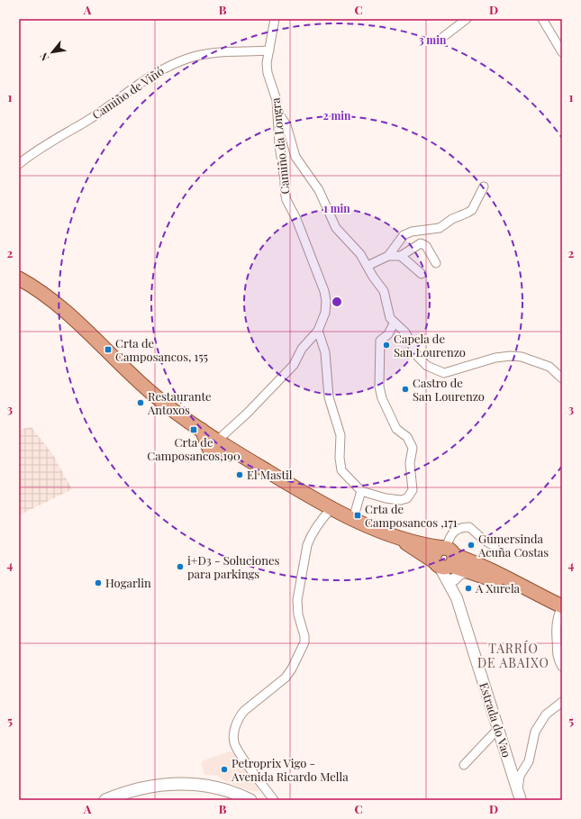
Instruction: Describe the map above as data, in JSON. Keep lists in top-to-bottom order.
{
  "streets": {
    "street": ["Camiño de Viñó", "Camiño da Longra", "Estrada do Vao"]
  },
  "crossings": [
    ["Camiño de Viñó", "Camiño da Longra"]
  ],
  "districts": ["TARRÍO DE ABAIXO"],
  "places": {
    "other": [
      "Capela de San Lourenzo",
      "Castro de San Lourenzo",
      "Restaurante Antoxos",
      "El Mastil",
      "Gumersinda Acuña Costas",
      "i+D3 - Soluciones para parkings",
      "Hogarlin",
      "A Xurela",
      "Petroprix Vigo - Avenida Ricardo Mella"
    ],
    "transit": ["Crta de Camposancos, 155", "Crta de Camposancos,190", "Crta de Camposancos ,171"]
  },
  "north": "bottom left",
  "grid": {
    "columns": [
      "A",
      "B",
      "C",
      "D"
    ],
    "rows": [
      "1",
      "2",
      "3",
      "4",
      "5"
    ]
  },
  "rings": ["3 min", "2 min", "1 min"]
}
